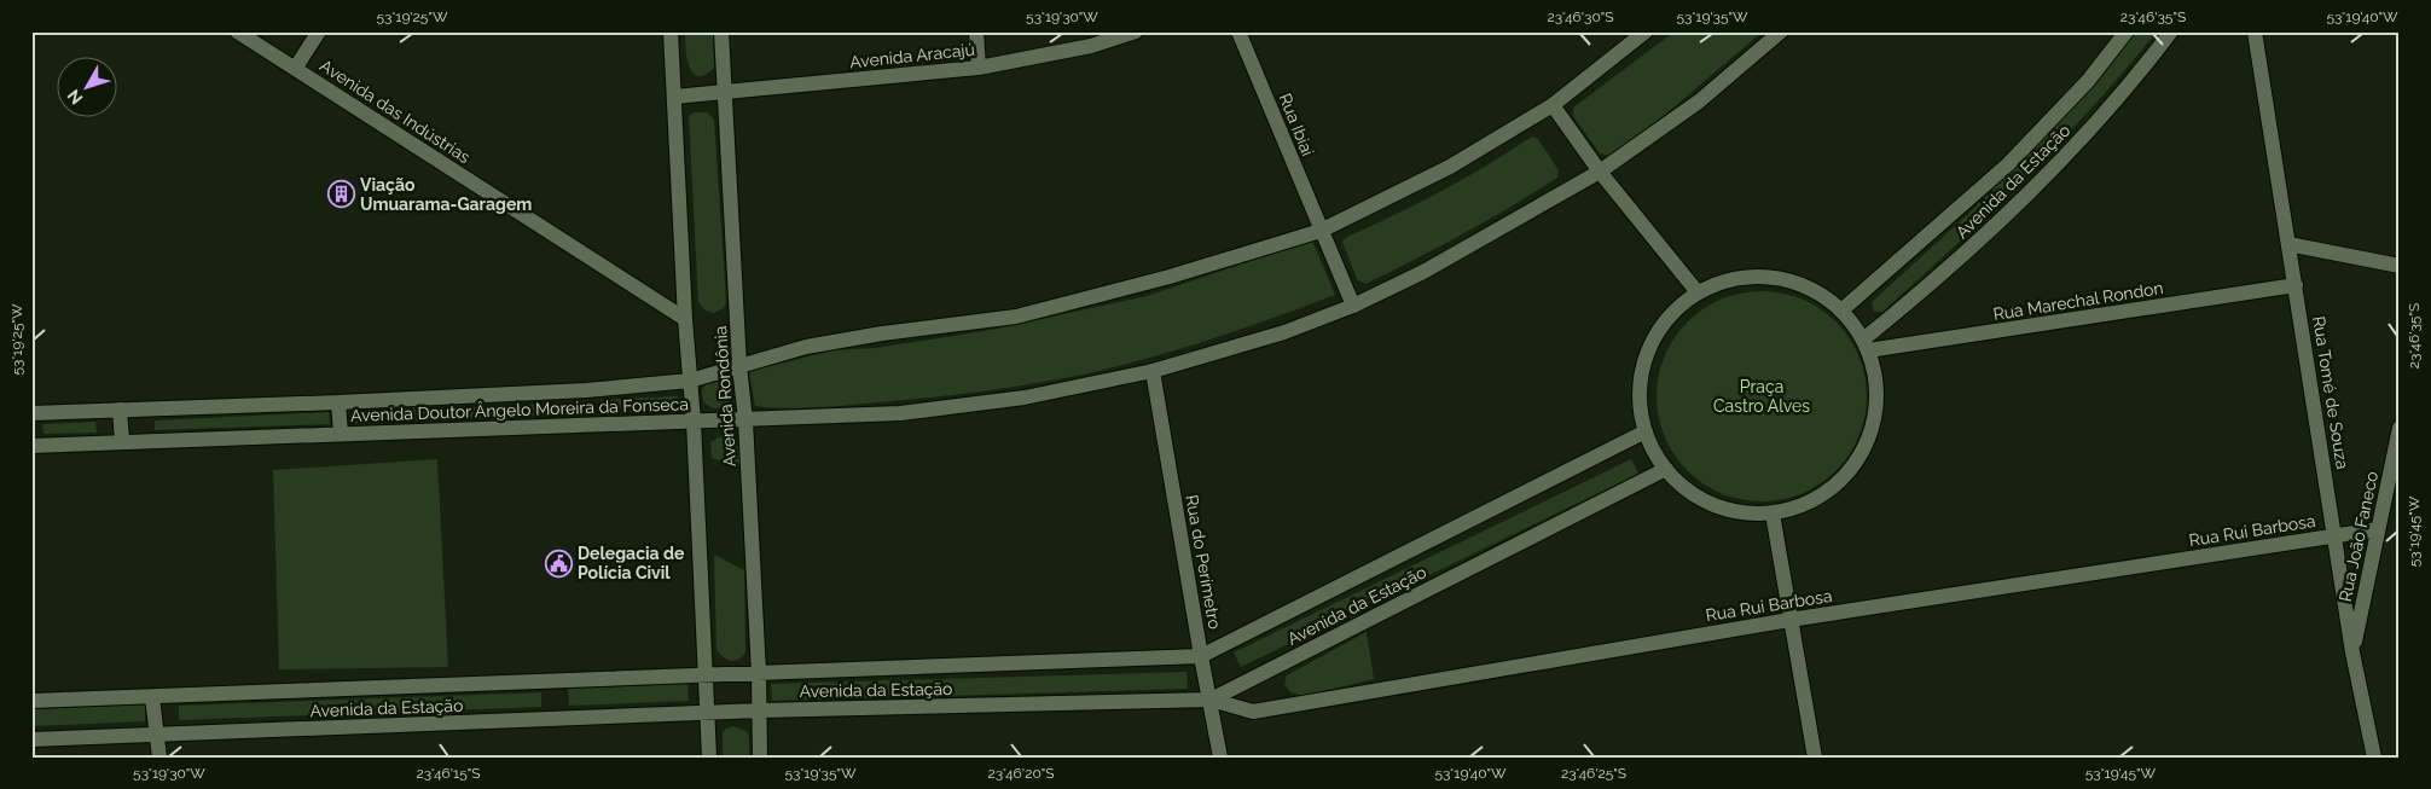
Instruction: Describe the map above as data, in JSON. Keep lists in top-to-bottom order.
{
  "streets": {
    "street": [
      "Avenida Aracajú",
      "Avenida das Indústrias",
      "Rua Ibiai",
      "Avenida da Estação",
      "Rua Marechal Rondon",
      "Rua Tomé de Souza",
      "Avenida Rondônia",
      "Avenida Doutor Ângelo Moreira da Fonseca",
      "Rua Rui Barbosa",
      "Rua João Faneco",
      "Rua do Perímetro"
    ]
  },
  "crossings": [
    ["Avenida Aracajú", "Avenida Rondônia"],
    ["Avenida das Indústrias", "Avenida Rondônia"],
    ["Rua Ibiai", "Avenida Doutor Ângelo Moreira da Fonseca"],
    ["Avenida da Estação", "Rua Marechal Rondon"],
    ["Avenida da Estação", "Avenida Rondônia"],
    ["Avenida da Estação", "Rua Rui Barbosa"],
    ["Avenida da Estação", "Rua do Perímetro"],
    ["Rua Marechal Rondon", "Rua Tomé de Souza"],
    ["Rua Tomé de Souza", "Rua Rui Barbosa"],
    ["Rua Tomé de Souza", "Rua João Faneco"],
    ["Avenida Rondônia", "Avenida Doutor Ângelo Moreira da Fonseca"],
    ["Avenida Doutor Ângelo Moreira da Fonseca", "Rua do Perímetro"],
    ["Rua Rui Barbosa", "Rua João Faneco"],
    ["Rua Rui Barbosa", "Rua do Perímetro"]
  ],
  "parks": ["Praça Castro Alves"],
  "places": {
    "building": ["Viação Umuarama-Garagem"],
    "public building": ["Delegacia de Polícia Civil"]
  },
  "north": "bottom left",
  "coordinates": [
    "53°19'25\"W",
    "53°19'30\"W",
    "23°46'30\"S",
    "53°19'35\"W",
    "23°46'35\"S",
    "53°19'40\"W",
    "53°19'45\"W",
    "23°46'15\"S",
    "23°46'20\"S",
    "23°46'25\"S"
  ]
}
